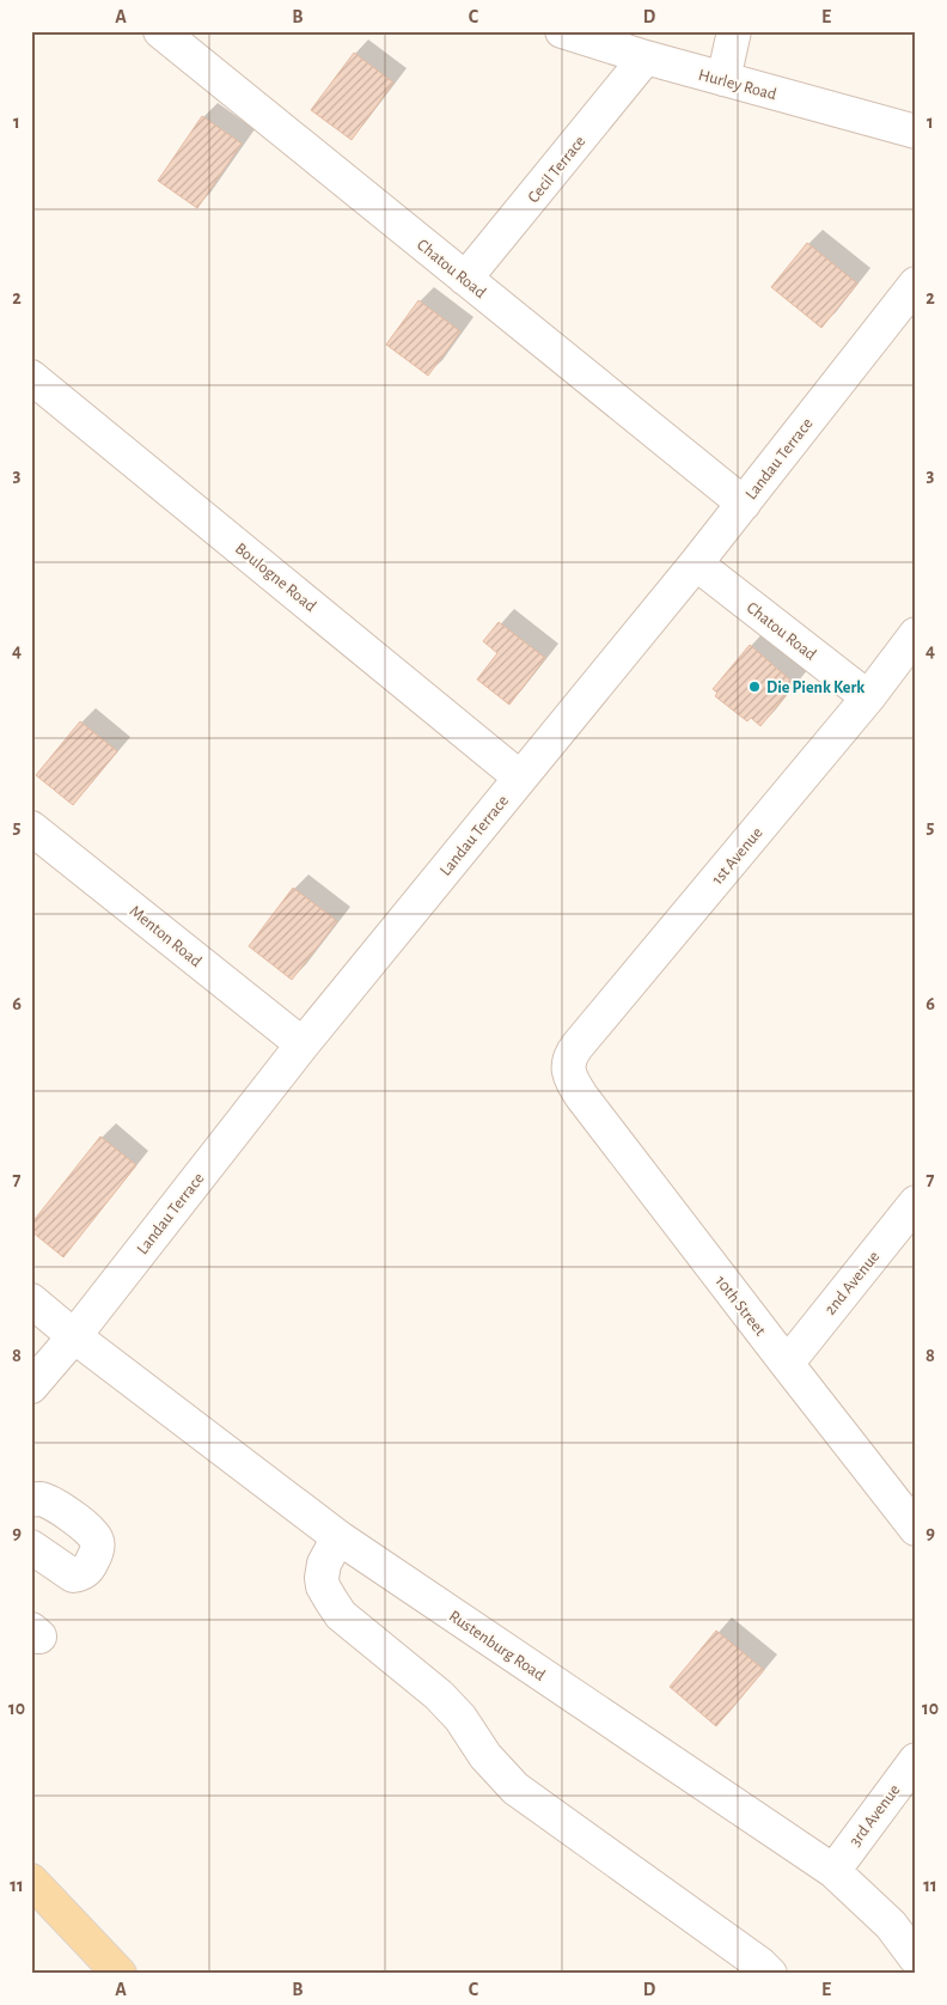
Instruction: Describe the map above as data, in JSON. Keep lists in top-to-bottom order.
{
  "streets": {
    "street": [
      "Hurley Road",
      "Cecil Terrace",
      "Chatou Road",
      "Landau Terrace",
      "Boulogne Road",
      "1st Avenue",
      "Menton Road",
      "2nd Avenue",
      "10th Street",
      "Rustenburg Road",
      "3rd Avenue"
    ]
  },
  "crossings": [
    ["Hurley Road", "Cecil Terrace"],
    ["Cecil Terrace", "Chatou Road"],
    ["Chatou Road", "Landau Terrace"],
    ["Chatou Road", "1st Avenue"],
    ["Landau Terrace", "Boulogne Road"],
    ["Landau Terrace", "Menton Road"],
    ["Landau Terrace", "Rustenburg Road"],
    ["1st Avenue", "10th Street"],
    ["2nd Avenue", "10th Street"],
    ["Rustenburg Road", "3rd Avenue"]
  ],
  "places": ["Die Pienk Kerk"],
  "grid": {
    "columns": [
      "A",
      "B",
      "C",
      "D",
      "E"
    ],
    "rows": [
      "1",
      "2",
      "3",
      "4",
      "5",
      "6",
      "7",
      "8",
      "9",
      "10",
      "11"
    ]
  }
}
